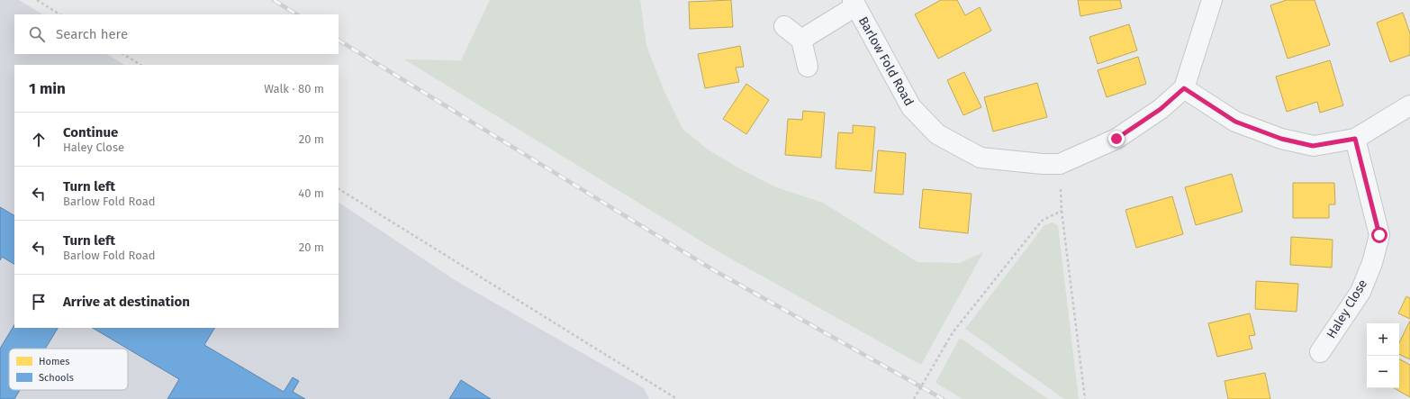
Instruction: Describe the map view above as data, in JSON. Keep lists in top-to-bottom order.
{
  "streets": {
    "street": ["Barlow Fold Road", "Haley Close"]
  },
  "legend": ["Homes", "Schools"],
  "page": {
    "search": "Search here",
    "heading": ["1 min", "Walk · 80 m"],
    "list": [
      ["Continue", "Haley Close", "20 m"],
      ["Turn left", "Barlow Fold Road", "40 m"],
      ["Turn left", "Barlow Fold Road", "20 m"],
      "Arrive at destination"
    ],
    "map_buttons": ["+", "−"]
  }
}
